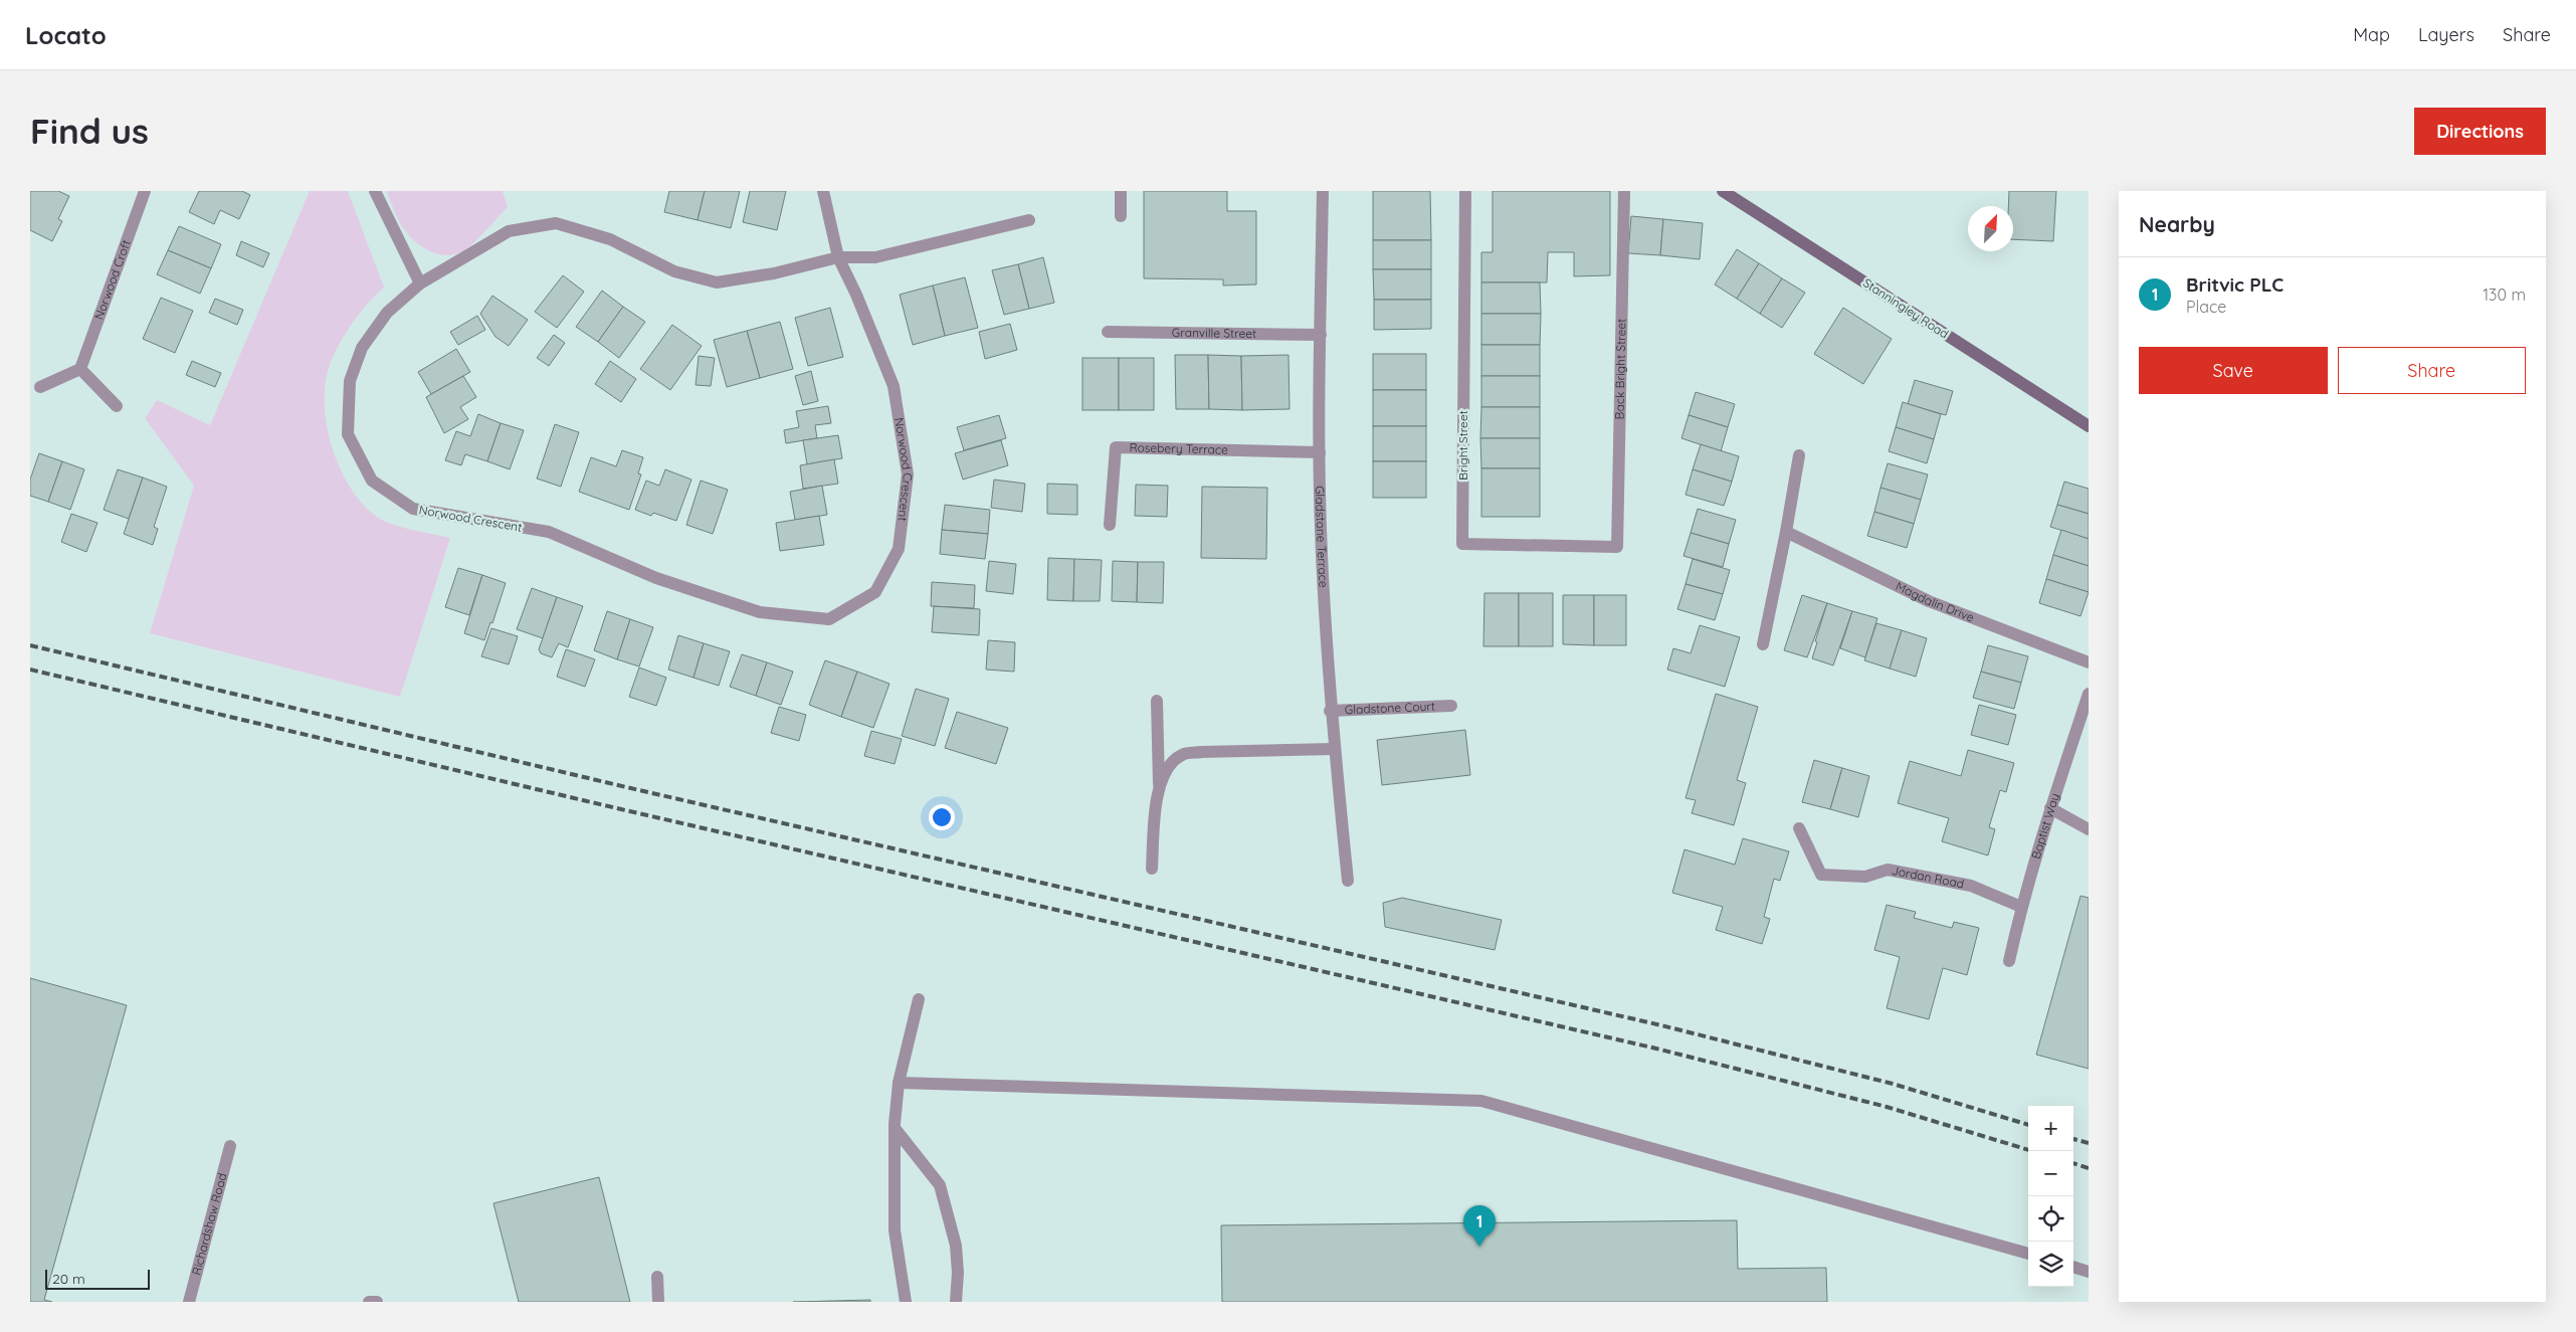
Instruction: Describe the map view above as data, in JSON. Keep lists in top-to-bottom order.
{
  "streets": {
    "main road": ["Stanningley Road"],
    "street": [
      "Norwood Croft",
      "Granville Street",
      "Back Bright Street",
      "Bright Street",
      "Rosebery Terrace",
      "Norwood Crescent",
      "Gladstone Terrace",
      "Magdalin Drive",
      "Gladstone Court",
      "Baptist Way",
      "Jordan Road",
      "Richardshaw Road"
    ]
  },
  "crossings": [
    ["Granville Street", "Gladstone Terrace"],
    ["Back Bright Street", "Bright Street"],
    ["Rosebery Terrace", "Gladstone Terrace"],
    ["Gladstone Terrace", "Gladstone Court"],
    ["Baptist Way", "Jordan Road"]
  ],
  "scale_bar": "20 m",
  "north": "top right",
  "page": {
    "header": "Locato",
    "nav": ["Map", "Layers", "Share"],
    "buttons": [
      "Directions",
      ["Save", "Share"]
    ],
    "title": "Find us",
    "heading": "Nearby",
    "list": [
      {
        "mark": "1",
        "name": "Britvic PLC",
        "note": "Place",
        "value": "130 m"
      }
    ],
    "map_buttons": ["+", "−"],
    "pins": "1",
    "scale": "20 m"
  }
}
